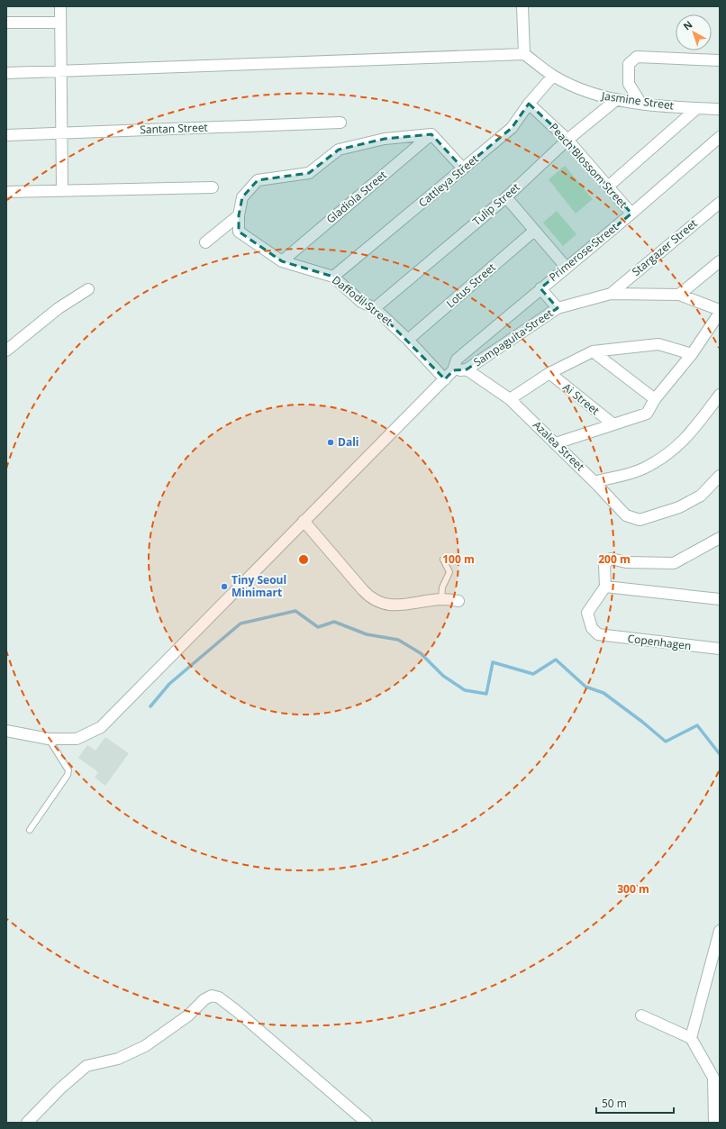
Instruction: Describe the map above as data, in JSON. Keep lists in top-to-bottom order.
{
  "streets": {
    "street": [
      "Jasmine Street",
      "Santan Street",
      "Peach Blossom Street",
      "Cattleya Street",
      "Gladiola Street",
      "Tulip Street",
      "Stargazer Street",
      "Primerose Street",
      "Lotus Street",
      "Daffodil Street",
      "Sampaguita Street",
      "Ai Street",
      "Azalea Street",
      "Copenhagen"
    ]
  },
  "crossings": [
    ["Jasmine Street", "Cattleya Street"],
    ["Jasmine Street", "Tulip Street"],
    ["Peach Blossom Street", "Cattleya Street"],
    ["Peach Blossom Street", "Tulip Street"],
    ["Peach Blossom Street", "Primerose Street"],
    ["Cattleya Street", "Daffodil Street"],
    ["Gladiola Street", "Daffodil Street"],
    ["Tulip Street", "Daffodil Street"],
    ["Stargazer Street", "Sampaguita Street"],
    ["Primerose Street", "Sampaguita Street"],
    ["Lotus Street", "Daffodil Street"],
    ["Sampaguita Street", "Azalea Street"]
  ],
  "places": ["Dali", "Tiny Seoul Minimart"],
  "scale_bar": "50 m",
  "north": "top left",
  "rings": ["100 m", "200 m", "300 m"]
}
